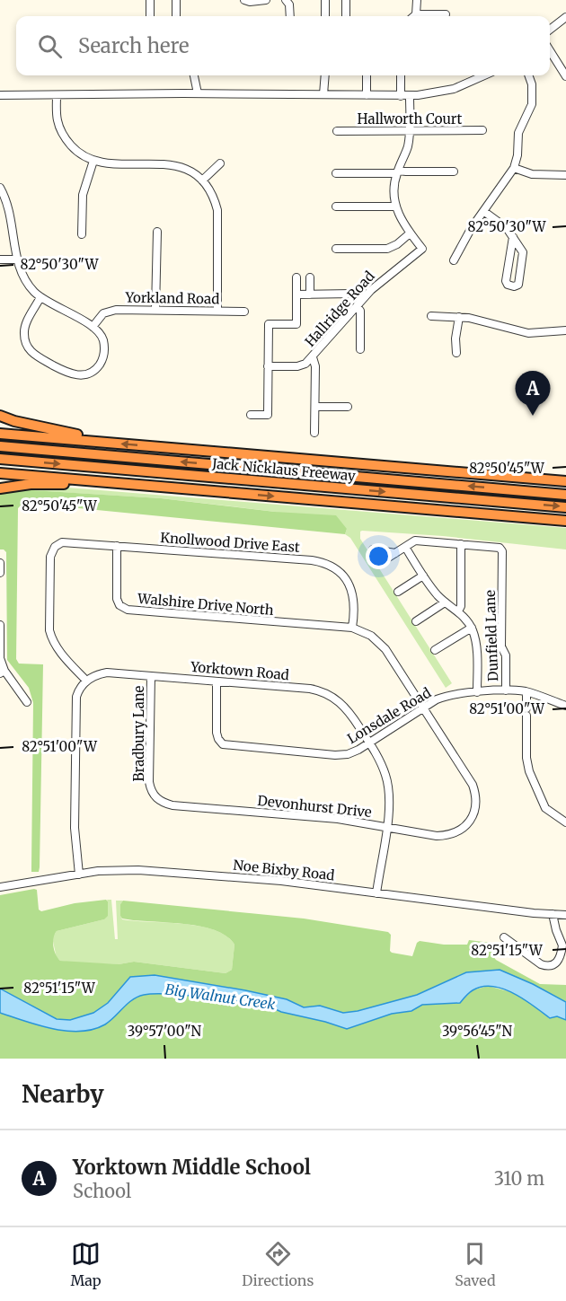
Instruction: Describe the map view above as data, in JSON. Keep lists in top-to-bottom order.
{
  "streets": {
    "highway": ["Jack Nicklaus Freeway"],
    "street": [
      "Hallworth Court",
      "Yorkland Road",
      "Hallridge Road",
      "Knollwood Drive East",
      "Walshire Drive North",
      "Dunfield Lane",
      "Yorktown Road",
      "Lonsdale Road",
      "Bradbury Lane",
      "Devonhurst Drive",
      "Noe Bixby Road"
    ]
  },
  "crossings": [
    ["Knollwood Drive East", "Walshire Drive North"],
    ["Knollwood Drive East", "Yorktown Road"],
    ["Dunfield Lane", "Lonsdale Road"],
    ["Yorktown Road", "Lonsdale Road"],
    ["Yorktown Road", "Bradbury Lane"],
    ["Yorktown Road", "Devonhurst Drive"],
    ["Yorktown Road", "Noe Bixby Road"],
    ["Lonsdale Road", "Devonhurst Drive"],
    ["Bradbury Lane", "Devonhurst Drive"]
  ],
  "water": ["Big Walnut Creek"],
  "page": {
    "search": "Search here",
    "pins": "A",
    "heading": "Nearby",
    "list": [
      {
        "mark": "A",
        "name": "Yorktown Middle School",
        "note": "School",
        "value": "310 m"
      }
    ],
    "nav": ["Map", "Directions", "Saved"]
  },
  "coordinates": [
    "82°50'30\"W",
    "82°50'45\"W",
    "82°51'00\"W",
    "82°51'15\"W",
    "39°57'00\"N",
    "39°56'45\"N"
  ]
}
